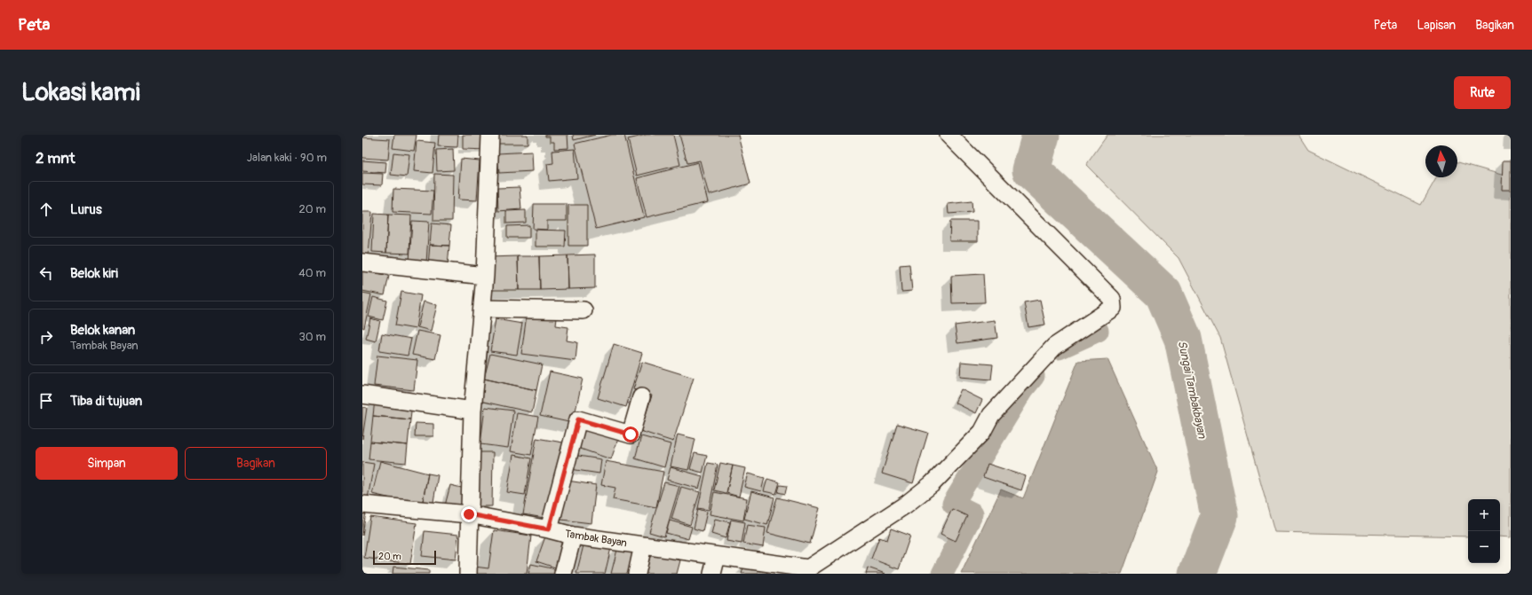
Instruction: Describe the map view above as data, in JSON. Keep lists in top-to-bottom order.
{
  "streets": {
    "street": ["Tambak Bayan"]
  },
  "water": ["Sungai Tambakbayan"],
  "scale_bar": "20 m",
  "north": "top",
  "page": {
    "header": "Peta",
    "nav": ["Peta", "Lapisan", "Bagikan"],
    "buttons": [
      "Rute",
      ["Simpan", "Bagikan"]
    ],
    "title": "Lokasi kami",
    "heading": ["2 mnt", "Jalan kaki · 90 m"],
    "list": [
      ["Lurus", "20 m"],
      ["Belok kiri", "40 m"],
      ["Belok kanan", "Tambak Bayan", "30 m"],
      "Tiba di tujuan"
    ],
    "map_buttons": ["+", "−"],
    "scale": "20 m"
  }
}
